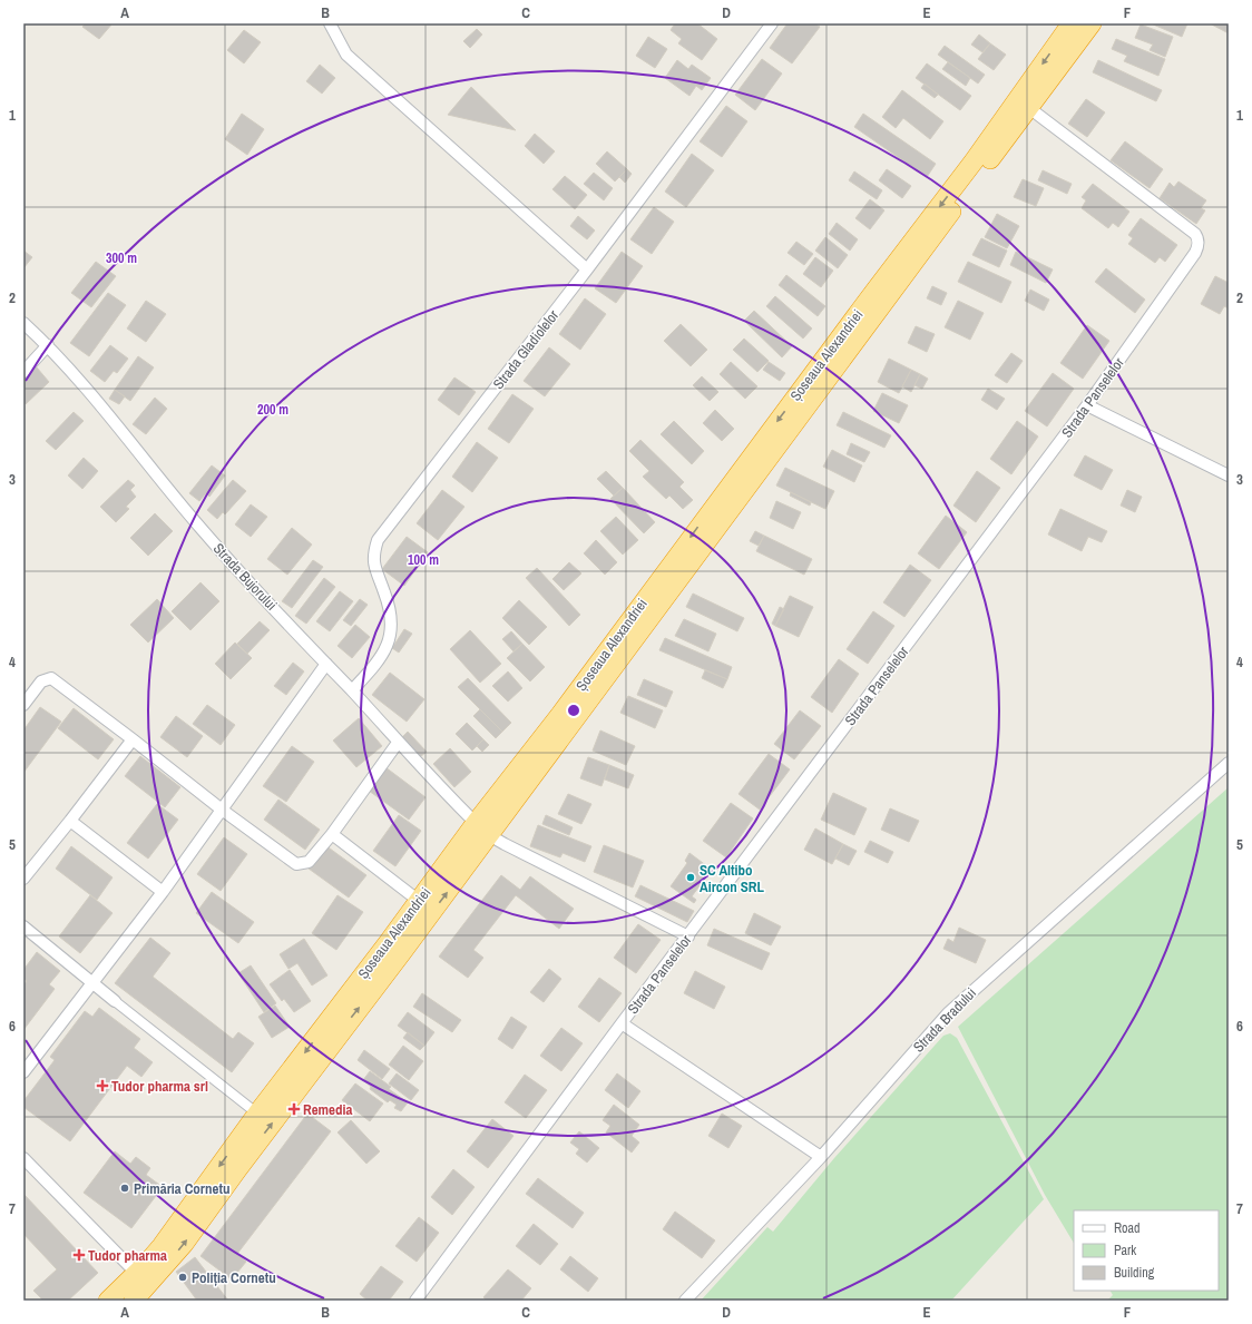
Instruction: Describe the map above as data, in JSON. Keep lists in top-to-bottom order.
{
  "streets": {
    "highway": ["Șoseaua Alexandriei"],
    "street": [
      "Strada Gladiolelor",
      "Strada Panselelor",
      "Strada Bujorului",
      "Strada Bradului"
    ]
  },
  "crossings": [
    ["Strada Gladiolelor", "Strada Bujorului"],
    ["Șoseaua Alexandriei", "Strada Panselelor"],
    ["Șoseaua Alexandriei", "Strada Bujorului"],
    ["Strada Panselelor", "Strada Bujorului"]
  ],
  "places": {
    "other": ["SC Altibo Aircon SRL", "Primăria Cornetu", "Poliția Cornetu"],
    "health": ["Tudor pharma srl", "Remedia", "Tudor pharma"]
  },
  "legend": ["Road", "Park", "Building"],
  "grid": {
    "columns": [
      "A",
      "B",
      "C",
      "D",
      "E",
      "F"
    ],
    "rows": [
      "1",
      "2",
      "3",
      "4",
      "5",
      "6",
      "7"
    ]
  },
  "rings": ["300 m", "200 m", "100 m"]
}
